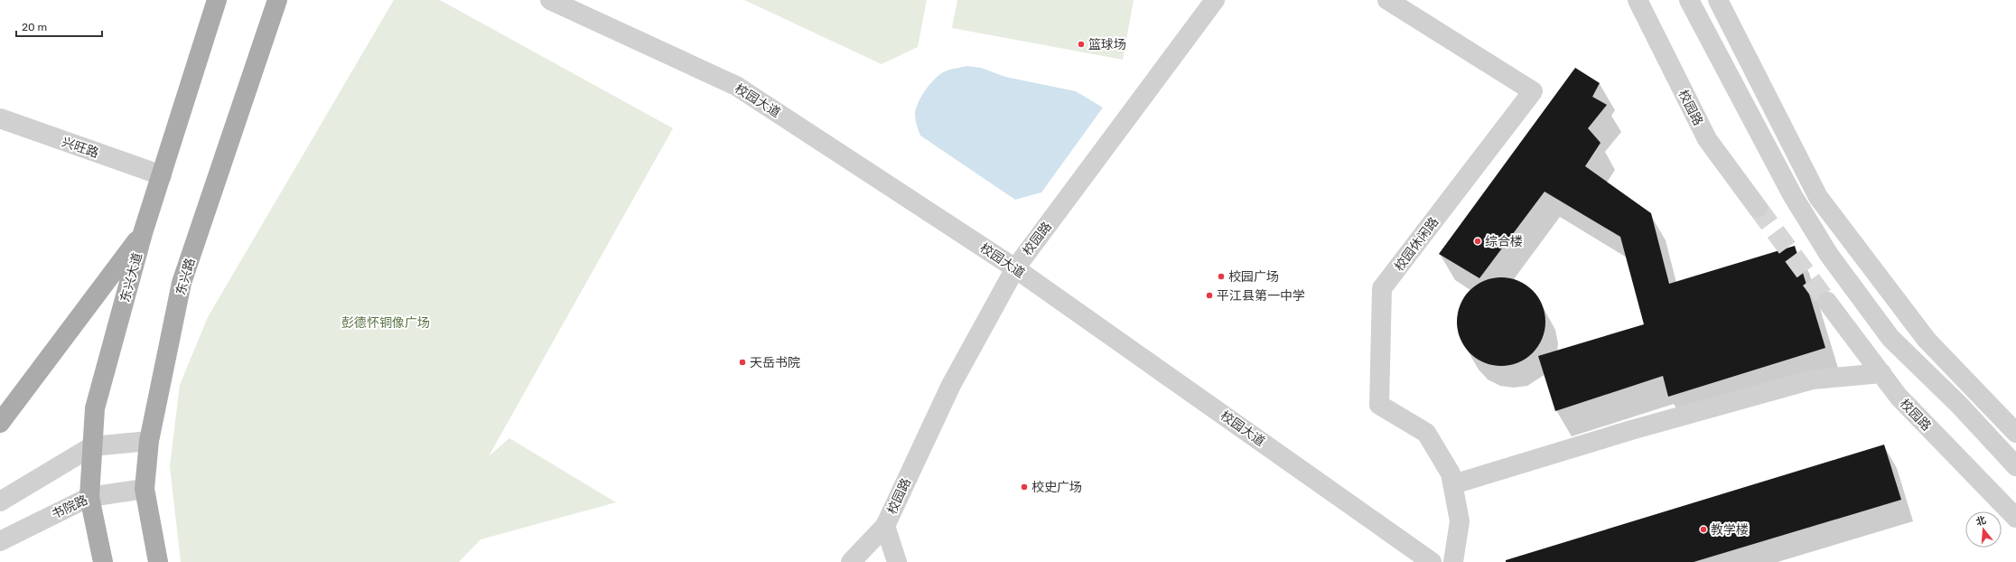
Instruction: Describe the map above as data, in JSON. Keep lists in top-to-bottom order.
{
  "streets": {
    "main road": ["东兴路", "东兴大道"],
    "street": [
      "校园大道",
      "校园路",
      "兴旺路",
      "校园休闲路",
      "书院路"
    ]
  },
  "crossings": [
    ["校园大道", "校园路"],
    ["兴旺路", "东兴大道"],
    ["东兴路", "书院路"],
    ["东兴大道", "书院路"]
  ],
  "parks": ["彭德怀铜像广场"],
  "places": [
    "篮球场",
    "综合楼",
    "校园广场",
    "平江县第一中学",
    "天岳书院",
    "校史广场",
    "教学楼"
  ],
  "scale_bar": "20 m",
  "north": "top"
}
